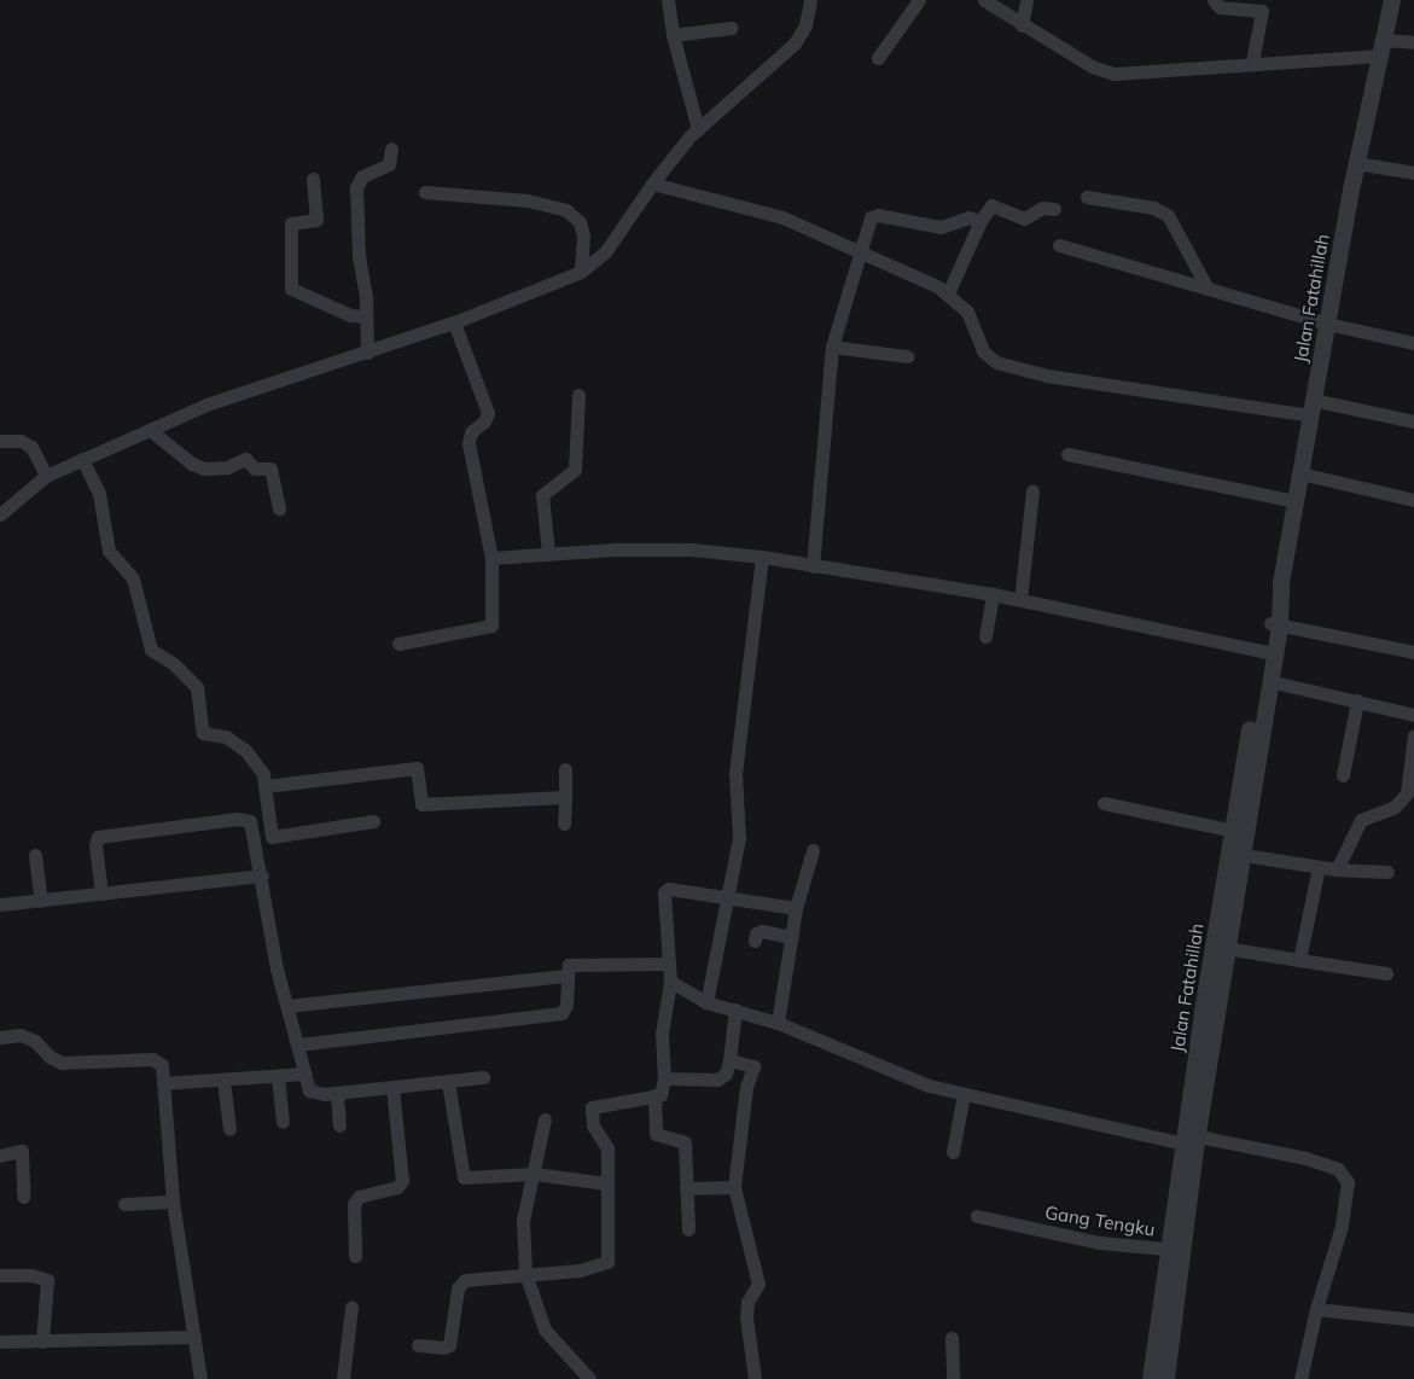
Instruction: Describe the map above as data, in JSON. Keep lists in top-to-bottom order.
{
  "streets": {
    "street": ["Jalan Fatahillah", "Gang Tengku"]
  },
  "crossings": [
    ["Jalan Fatahillah", "Gang Tengku"]
  ]
}
